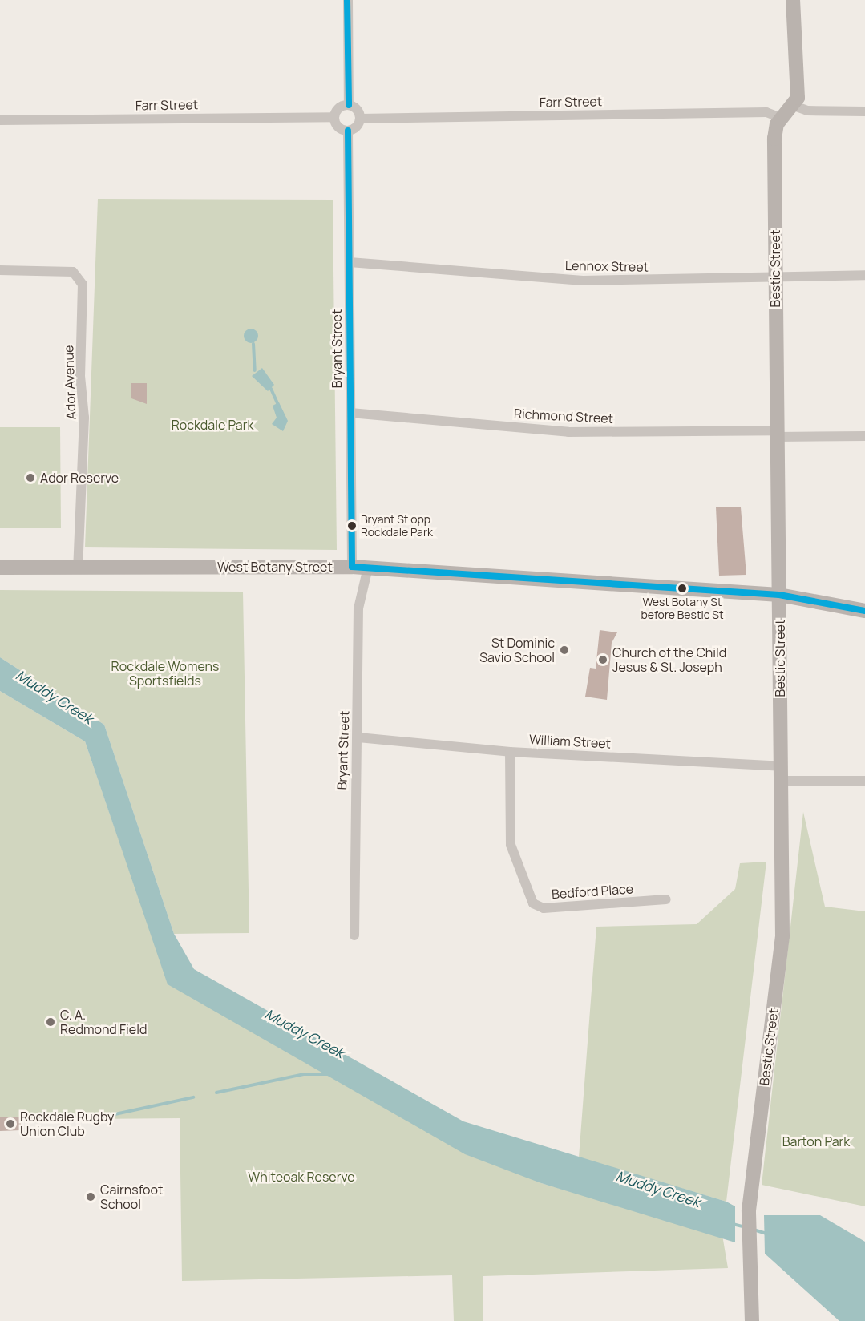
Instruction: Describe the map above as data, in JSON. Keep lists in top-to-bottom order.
{
  "streets": {
    "main road": ["Bestic Street", "West Botany Street"],
    "street": [
      "Farr Street",
      "Lennox Street",
      "Bryant Street",
      "Ador Avenue",
      "Richmond Street",
      "William Street",
      "Bedford Place"
    ]
  },
  "crossings": [
    ["Farr Street", "Bestic Street"],
    ["Farr Street", "Bryant Street"],
    ["Lennox Street", "Bestic Street"],
    ["Lennox Street", "Bryant Street"],
    ["Bestic Street", "Richmond Street"],
    ["Bestic Street", "West Botany Street"],
    ["Bestic Street", "William Street"],
    ["Bryant Street", "Richmond Street"],
    ["Bryant Street", "West Botany Street"],
    ["Bryant Street", "William Street"],
    ["Ador Avenue", "West Botany Street"],
    ["William Street", "Bedford Place"]
  ],
  "water": ["Muddy Creek"],
  "parks": [
    "Rockdale Park",
    "Rockdale Womens Sportsfields",
    "Barton Park",
    "Whiteoak Reserve"
  ],
  "places": [
    "Ador Reserve",
    "Bryant St opp Rockdale Park",
    "West Botany St before Bestic St",
    "St Dominic Savio School",
    "Church of the Child Jesus & St. Joseph",
    "C. A. Redmond Field",
    "Rockdale Rugby Union Club",
    "Cairnsfoot School"
  ]
}
